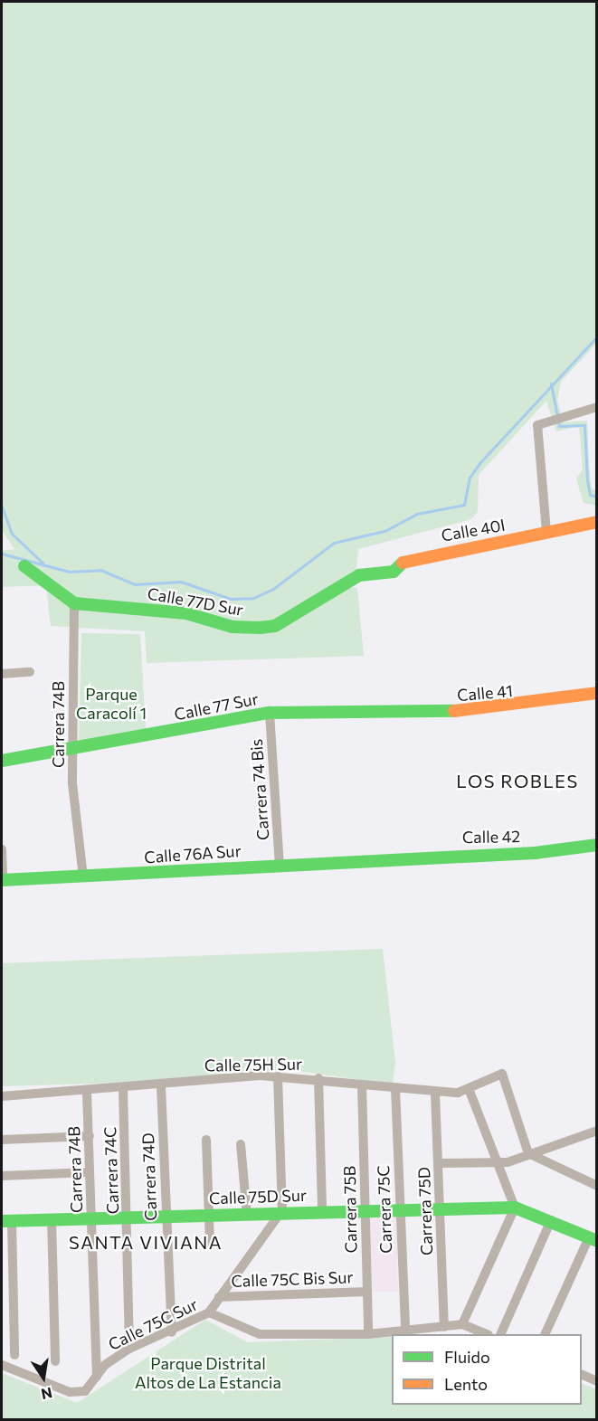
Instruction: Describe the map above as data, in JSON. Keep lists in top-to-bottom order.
{
  "streets": {
    "street": [
      "Calle 40I",
      "Calle 77D Sur",
      "Calle 41",
      "Calle 77 Sur",
      "Carrera 74B",
      "Carrera 74 Bis",
      "Calle 42",
      "Calle 76A Sur",
      "Calle 75H Sur",
      "Carrera 74C",
      "Carrera 74D",
      "Calle 75D Sur",
      "Carrera 75B",
      "Carrera 75C",
      "Carrera 75D",
      "Calle 75C Bis Sur",
      "Calle 75C Sur"
    ]
  },
  "crossings": [
    ["Calle 40I", "Calle 77D Sur"],
    ["Calle 77D Sur", "Carrera 74B"],
    ["Calle 41", "Calle 77 Sur"],
    ["Calle 77 Sur", "Carrera 74B"],
    ["Calle 77 Sur", "Carrera 74 Bis"],
    ["Carrera 74B", "Calle 76A Sur"],
    ["Carrera 74B", "Calle 75H Sur"],
    ["Carrera 74B", "Calle 75D Sur"],
    ["Carrera 74B", "Calle 75C Sur"],
    ["Carrera 74 Bis", "Calle 76A Sur"],
    ["Calle 42", "Calle 76A Sur"],
    ["Calle 75H Sur", "Carrera 74C"],
    ["Calle 75H Sur", "Carrera 74D"],
    ["Calle 75H Sur", "Carrera 75B"],
    ["Calle 75H Sur", "Carrera 75C"],
    ["Calle 75H Sur", "Carrera 75D"],
    ["Carrera 74C", "Calle 75D Sur"],
    ["Carrera 74C", "Calle 75C Sur"],
    ["Carrera 74D", "Calle 75D Sur"],
    ["Carrera 74D", "Calle 75C Sur"],
    ["Calle 75D Sur", "Carrera 75B"],
    ["Calle 75D Sur", "Carrera 75C"],
    ["Calle 75D Sur", "Carrera 75D"],
    ["Carrera 75B", "Calle 75C Bis Sur"],
    ["Carrera 75B", "Calle 75C Sur"],
    ["Carrera 75C", "Calle 75C Sur"],
    ["Carrera 75D", "Calle 75C Sur"]
  ],
  "districts": ["LOS ROBLES", "SANTA VIVIANA"],
  "parks": ["Parque Caracolí 1", "Parque Distrital Altos de La Estancia"],
  "legend": ["Fluido", "Lento"],
  "north": "bottom"
}
